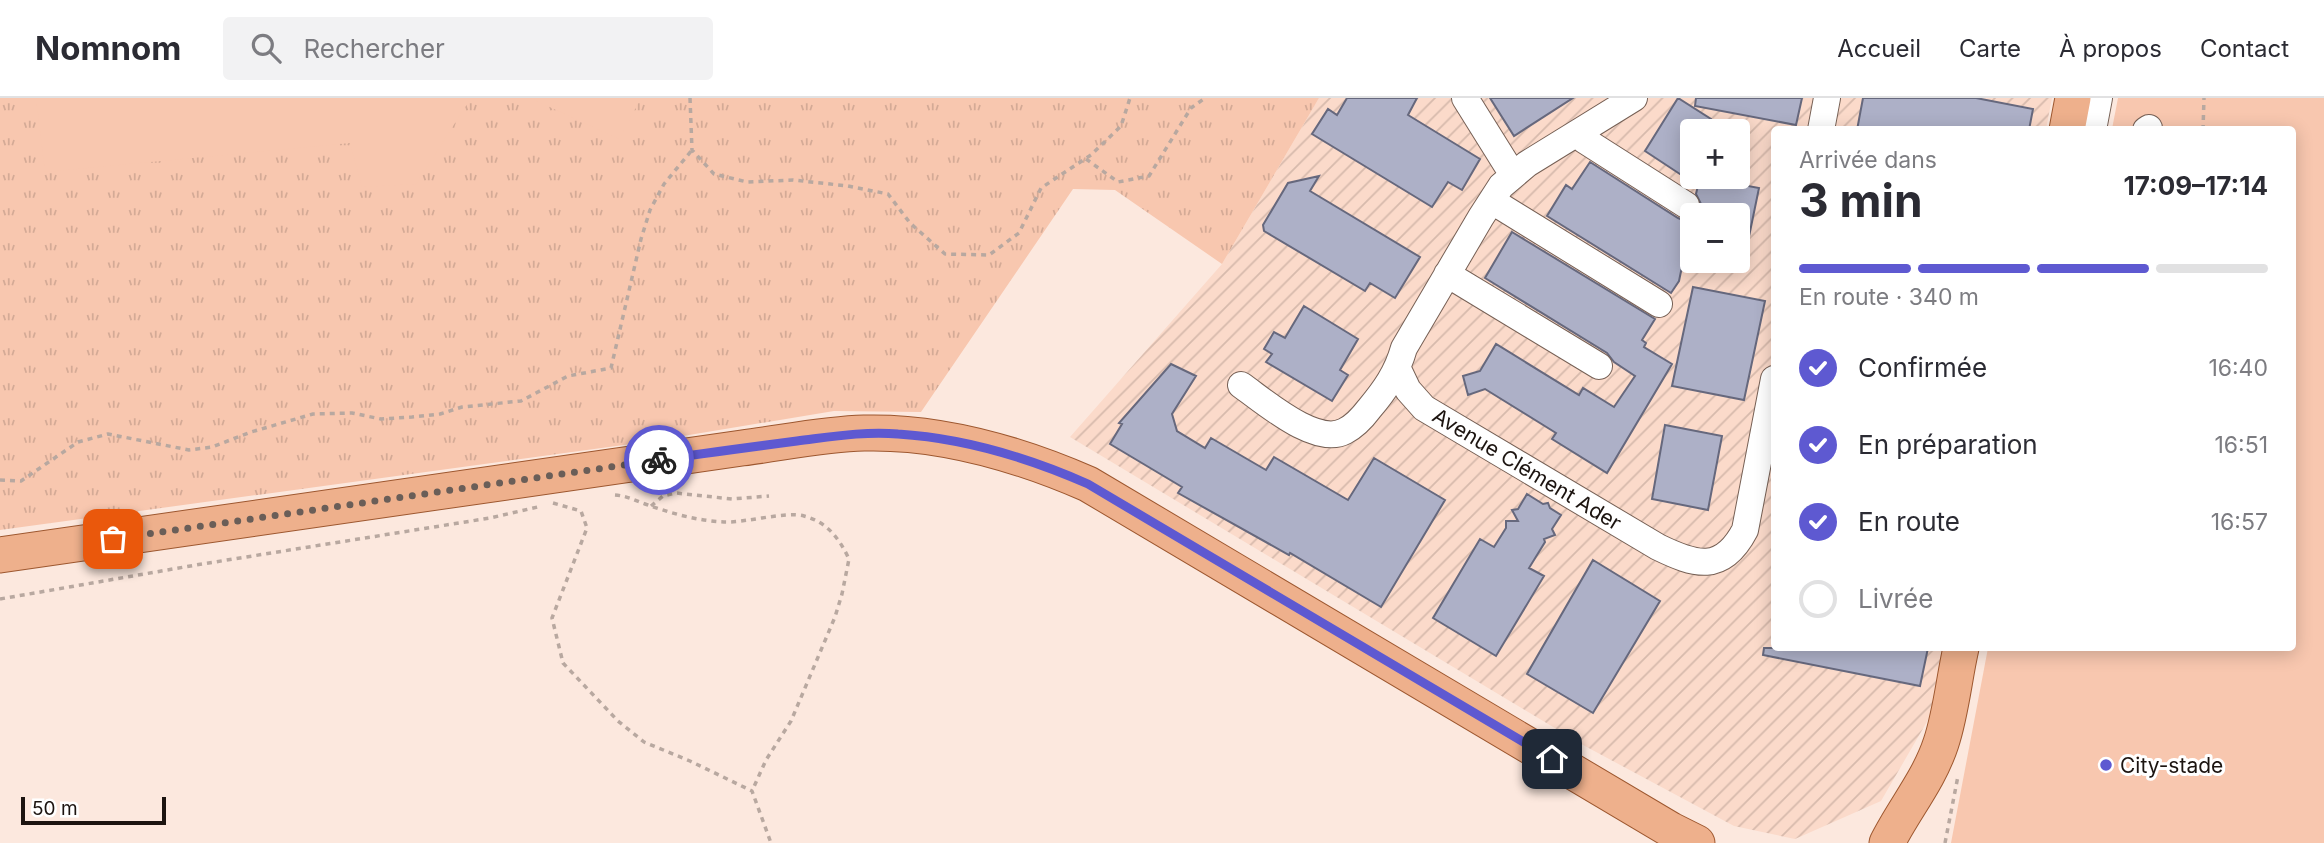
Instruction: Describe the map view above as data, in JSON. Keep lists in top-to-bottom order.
{
  "streets": {
    "street": ["Avenue Clément Ader"]
  },
  "places": ["City-stade"],
  "scale_bar": "50 m",
  "page": {
    "header": "Nomnom",
    "search": "Rechercher",
    "nav": [
      "Accueil",
      "Carte",
      "À propos",
      "Contact"
    ],
    "map_buttons": ["+", "−"],
    "heading": ["3 min", "Arrivée dans", "17:09–17:14"],
    "bar": "En route · 340 m",
    "list": [
      ["Confirmée", "16:40"],
      ["En préparation", "16:51"],
      ["En route", "16:57"],
      "Livrée"
    ],
    "scale": "50 m"
  }
}
